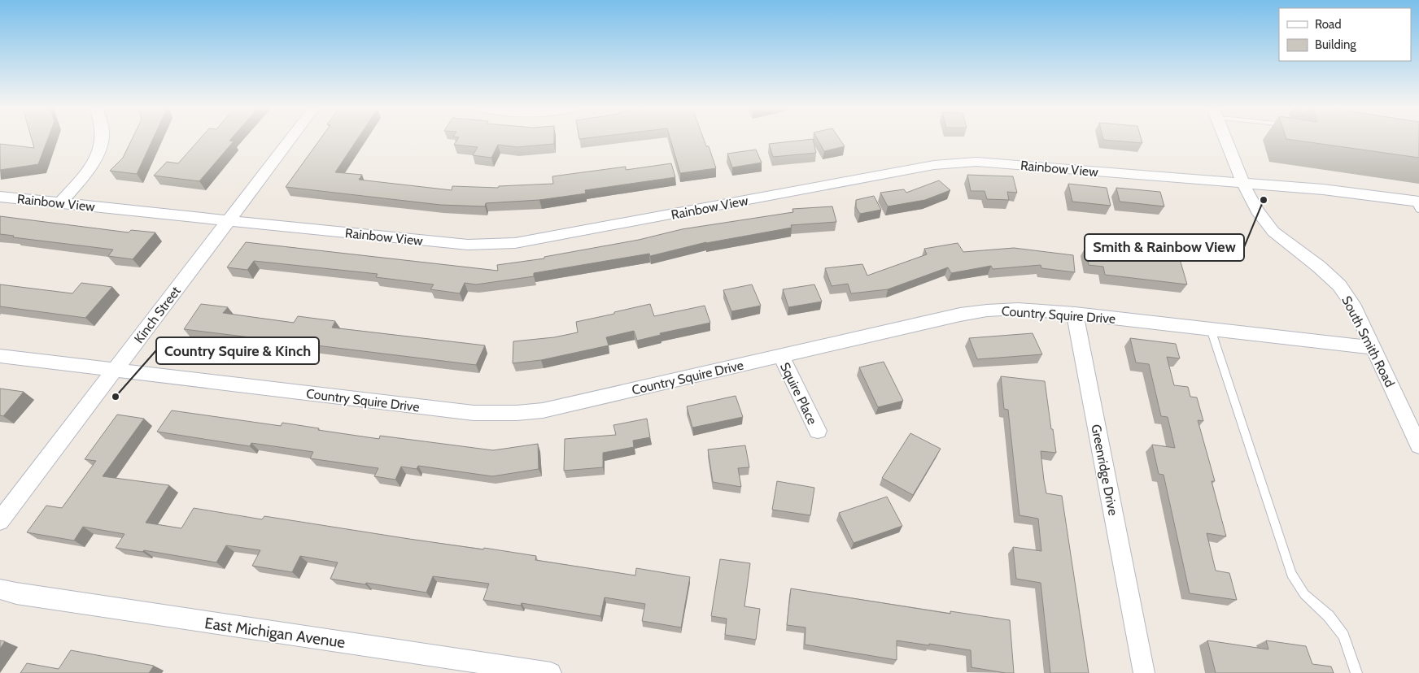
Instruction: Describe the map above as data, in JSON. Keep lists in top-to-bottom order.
{
  "streets": {
    "street": [
      "Rainbow View",
      "Kinch Street",
      "Country Squire Drive",
      "South Smith Road",
      "Squire Place",
      "Greenridge Drive",
      "East Michigan Avenue"
    ]
  },
  "crossings": [
    ["Rainbow View", "Kinch Street"],
    ["Rainbow View", "South Smith Road"],
    ["Kinch Street", "Country Squire Drive"],
    ["Country Squire Drive", "South Smith Road"],
    ["Country Squire Drive", "Squire Place"],
    ["Country Squire Drive", "Greenridge Drive"]
  ],
  "places": ["Smith & Rainbow View", "Country Squire & Kinch"],
  "legend": ["Road", "Building"]
}
